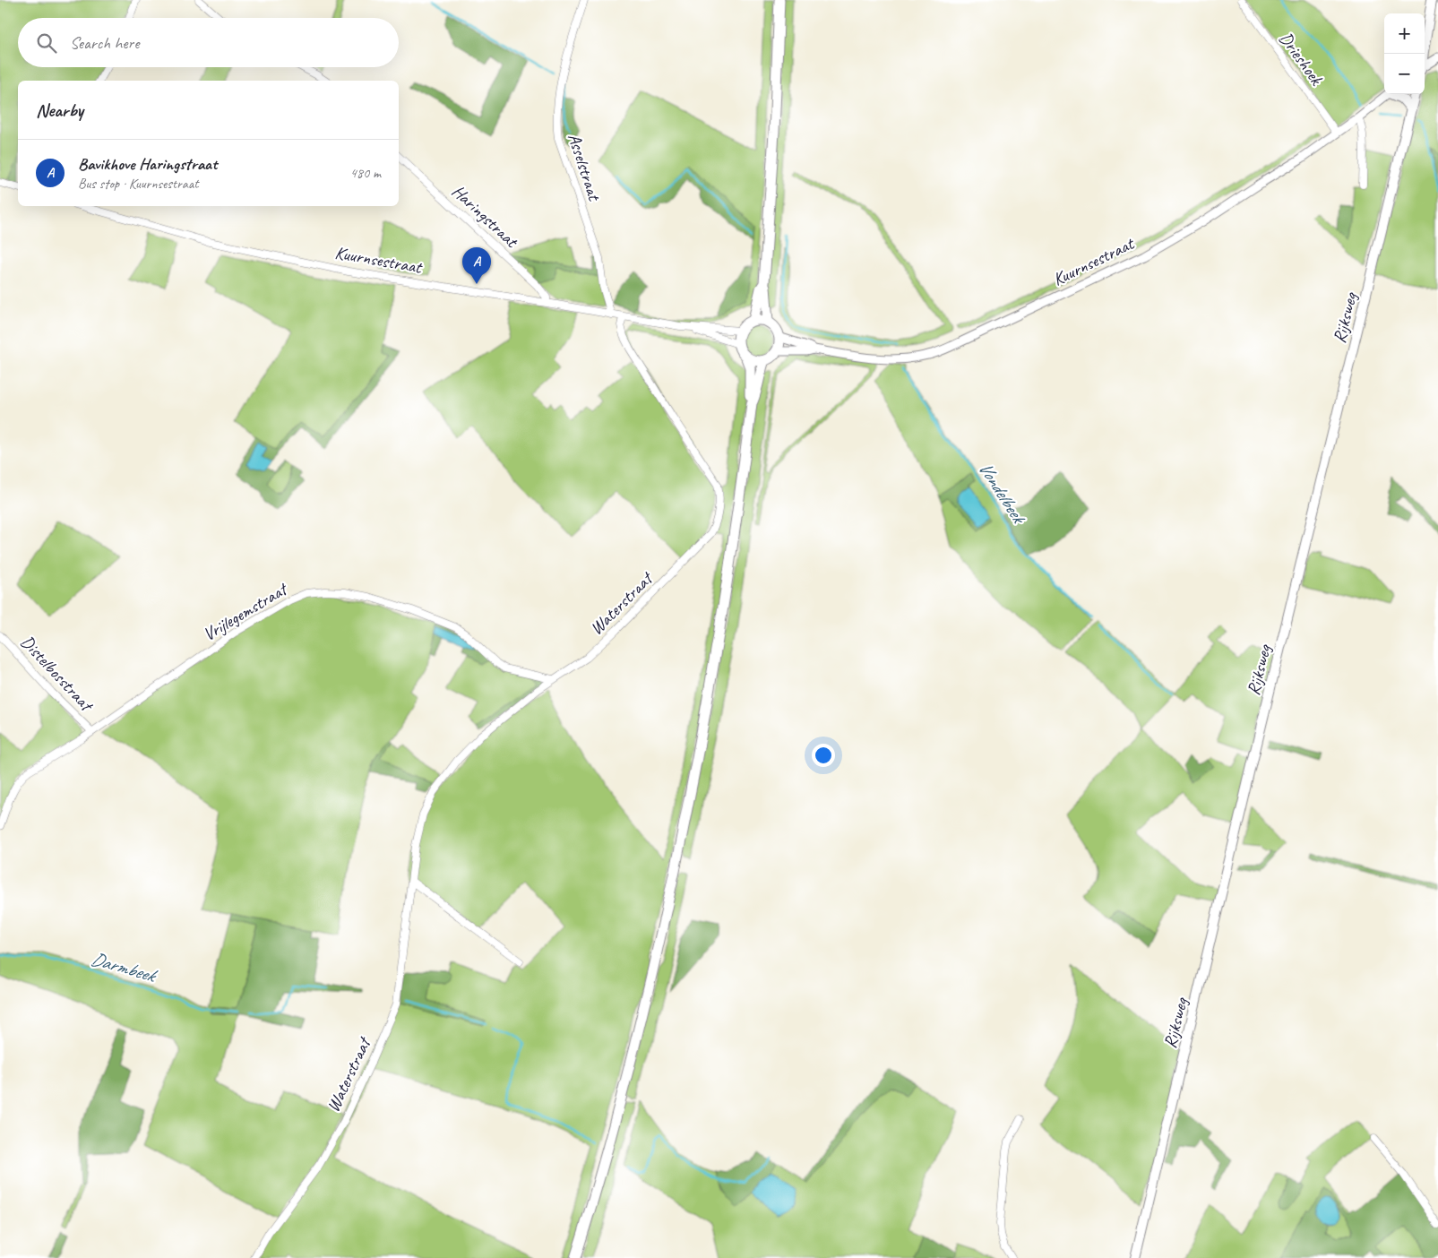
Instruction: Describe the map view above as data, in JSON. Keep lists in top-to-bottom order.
{
  "streets": {
    "main road": ["Rijksweg"],
    "street": [
      "Drieshoek",
      "Asselstraat",
      "Haringstraat",
      "Kuurnsestraat",
      "Waterstraat",
      "Vrijlegemstraat",
      "Distelbosstraat"
    ]
  },
  "crossings": [
    ["Drieshoek", "Kuurnsestraat"],
    ["Asselstraat", "Kuurnsestraat"],
    ["Haringstraat", "Kuurnsestraat"],
    ["Kuurnsestraat", "Waterstraat"],
    ["Waterstraat", "Vrijlegemstraat"],
    ["Vrijlegemstraat", "Distelbosstraat"]
  ],
  "water": ["Vondelbeek", "Darmbeek"],
  "page": {
    "map_buttons": ["+", "−"],
    "search": "Search here",
    "heading": "Nearby",
    "list": [
      {
        "mark": "A",
        "name": "Bavikhove Haringstraat",
        "note": "Bus stop · Kuurnsestraat",
        "value": "480 m"
      }
    ],
    "pins": "A"
  }
}
